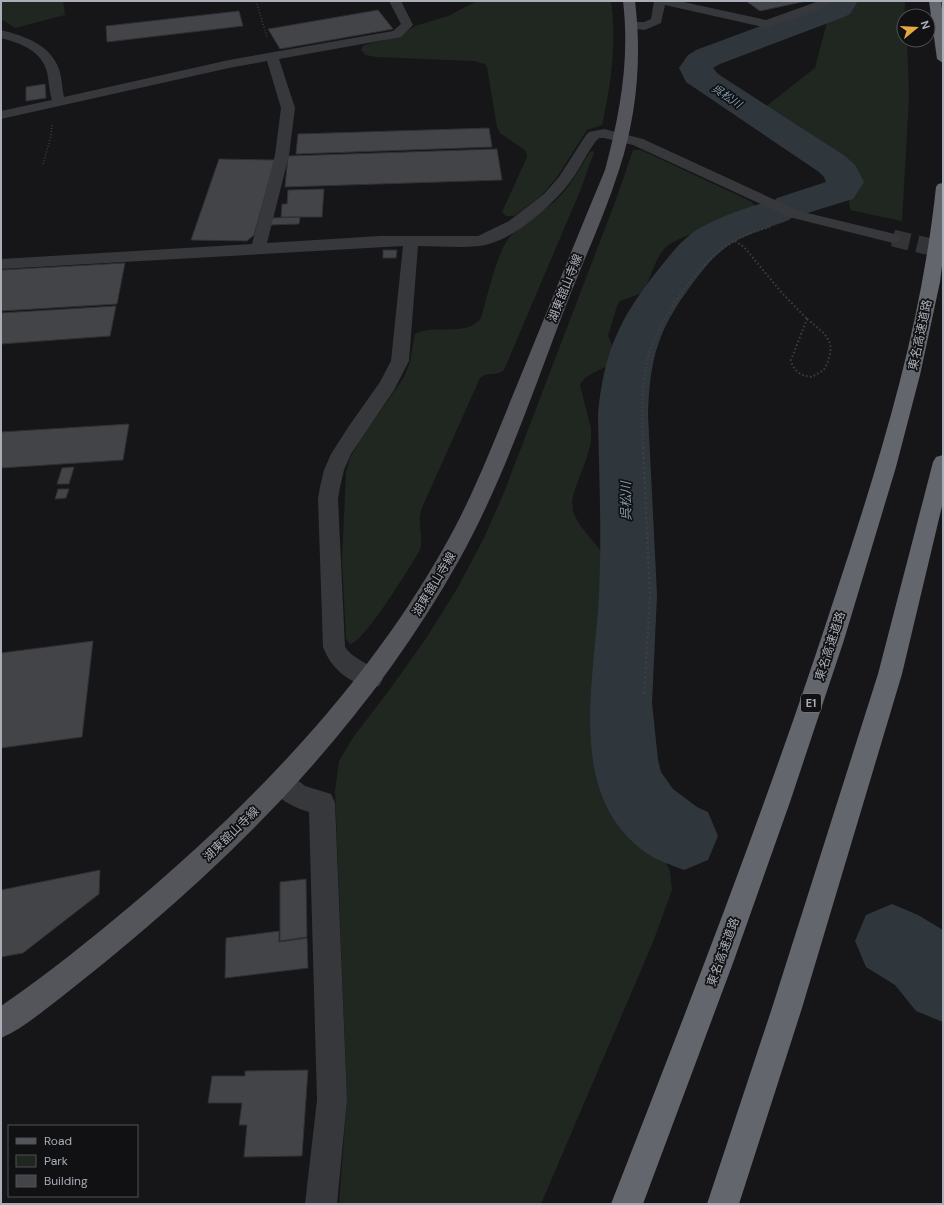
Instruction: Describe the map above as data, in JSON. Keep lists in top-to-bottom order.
{
  "streets": {
    "highway": ["東名高速道路", "E1"],
    "main road": ["湖東舘山寺線"]
  },
  "water": ["呉松川"],
  "legend": ["Road", "Park", "Building"],
  "north": "right"
}
